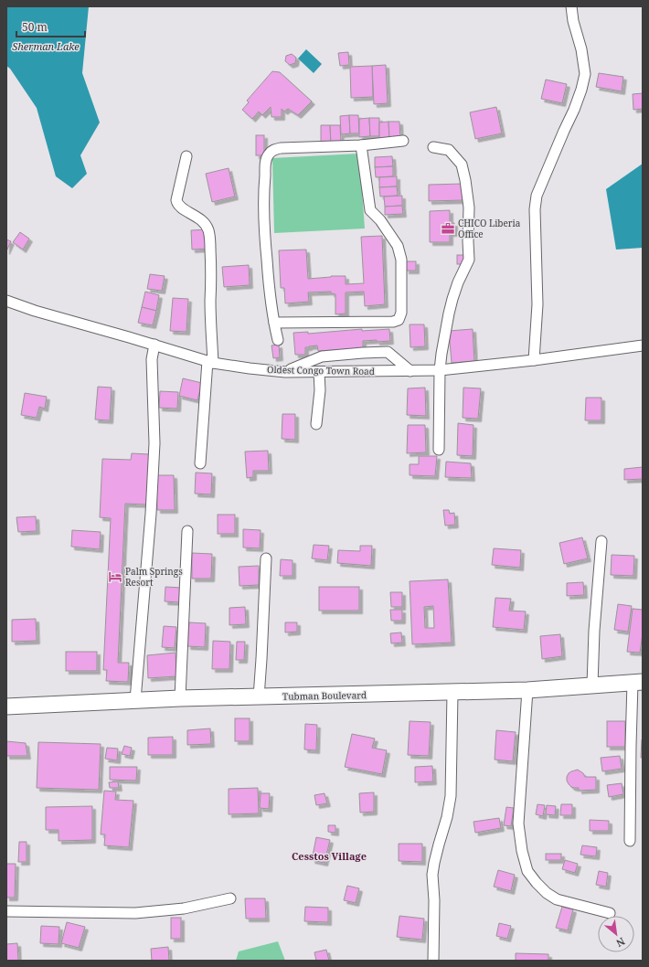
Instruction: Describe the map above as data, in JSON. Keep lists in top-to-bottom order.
{
  "streets": {
    "highway": ["Tubman Boulevard"],
    "street": ["Oldest Congo Town Road"]
  },
  "districts": ["Cesstos Village"],
  "water": ["Sherman Lake"],
  "places": {
    "office": ["CHICO Liberia Office"],
    "hotel": ["Palm Springs Resort"]
  },
  "scale_bar": "50 m",
  "north": "bottom right"
}
